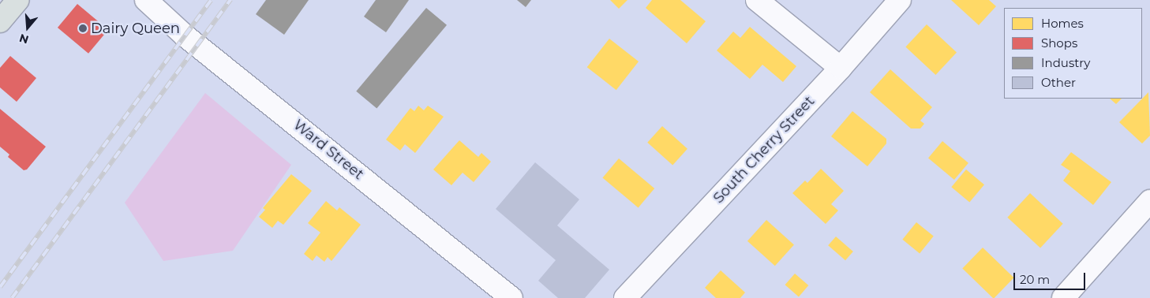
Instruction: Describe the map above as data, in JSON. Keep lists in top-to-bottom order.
{
  "streets": {
    "street": ["Ward Street", "South Cherry Street"]
  },
  "places": ["Dairy Queen"],
  "legend": [
    "Homes",
    "Shops",
    "Industry",
    "Other"
  ],
  "scale_bar": "20 m",
  "north": "bottom"
}
